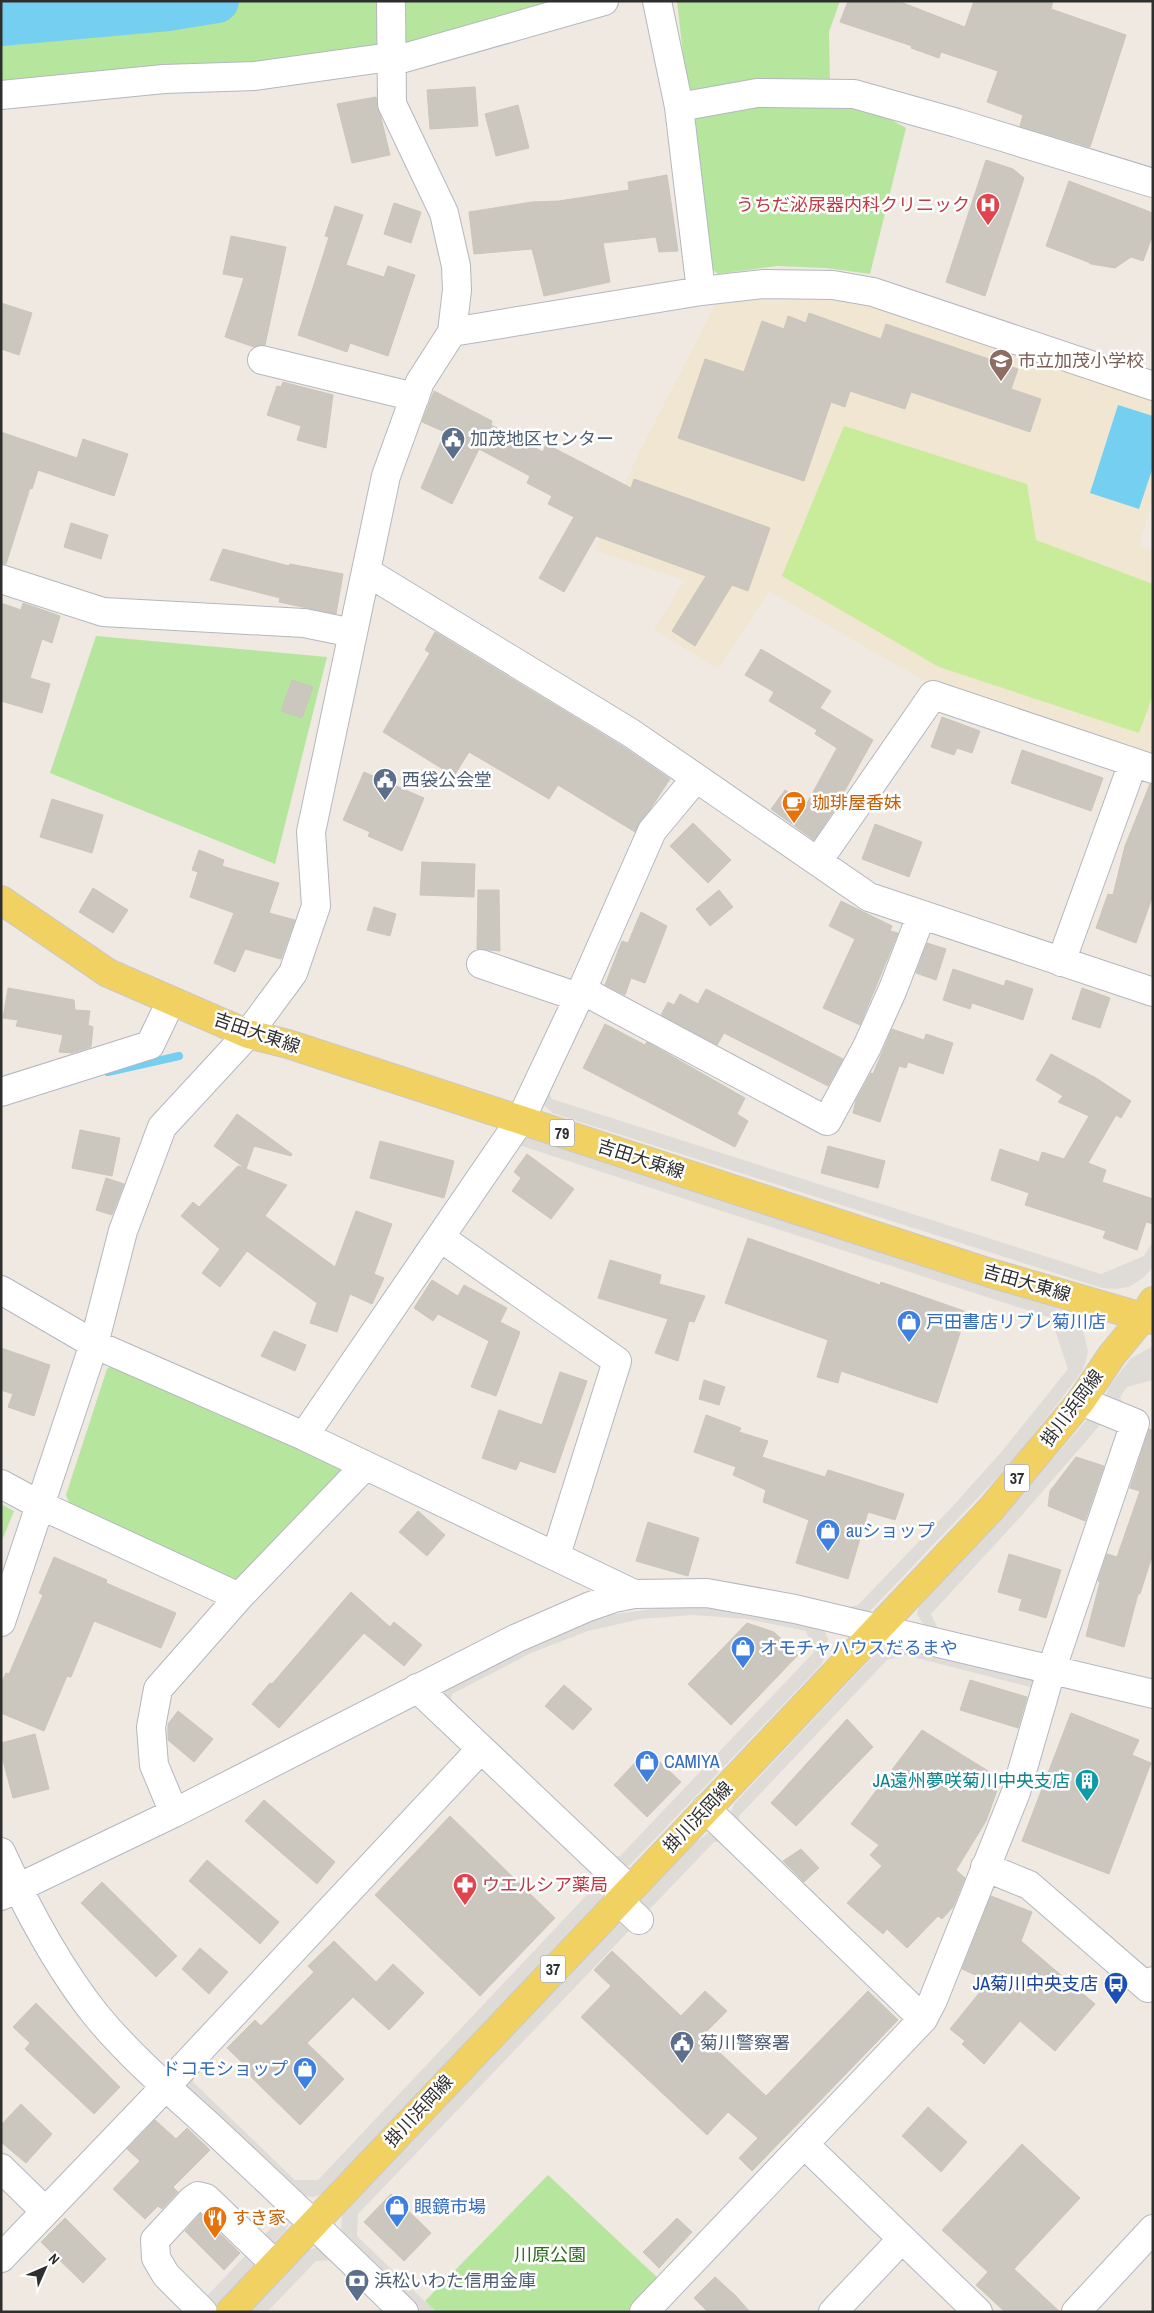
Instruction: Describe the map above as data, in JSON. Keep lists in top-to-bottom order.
{
  "streets": {
    "main road": [
      "吉田大東線",
      "79",
      "掛川浜岡線",
      "37"
    ]
  },
  "crossings": [
    ["吉田大東線", "掛川浜岡線"]
  ],
  "parks": ["川原公園"],
  "places": {
    "hospital": ["うちだ泌尿器内科クリニック"],
    "school or university": ["市立加茂小学校"],
    "public building": ["加茂地区センター", "西袋公会堂", "菊川警察署"],
    "cafe": ["珈琲屋香妹"],
    "shop": [
      "戸田書店リブレ菊川店",
      "auショップ",
      "オモチャハウスだるまや",
      "CAMIYA",
      "ドコモショップ",
      "眼鏡市場"
    ],
    "building": ["JA遠州夢咲菊川中央支店"],
    "pharmacy": ["ウエルシア薬局"],
    "bus stop": ["JA菊川中央支店"],
    "restaurant": ["すき家"],
    "bank": ["浜松いわた信用金庫"]
  },
  "north": "top right"
}
